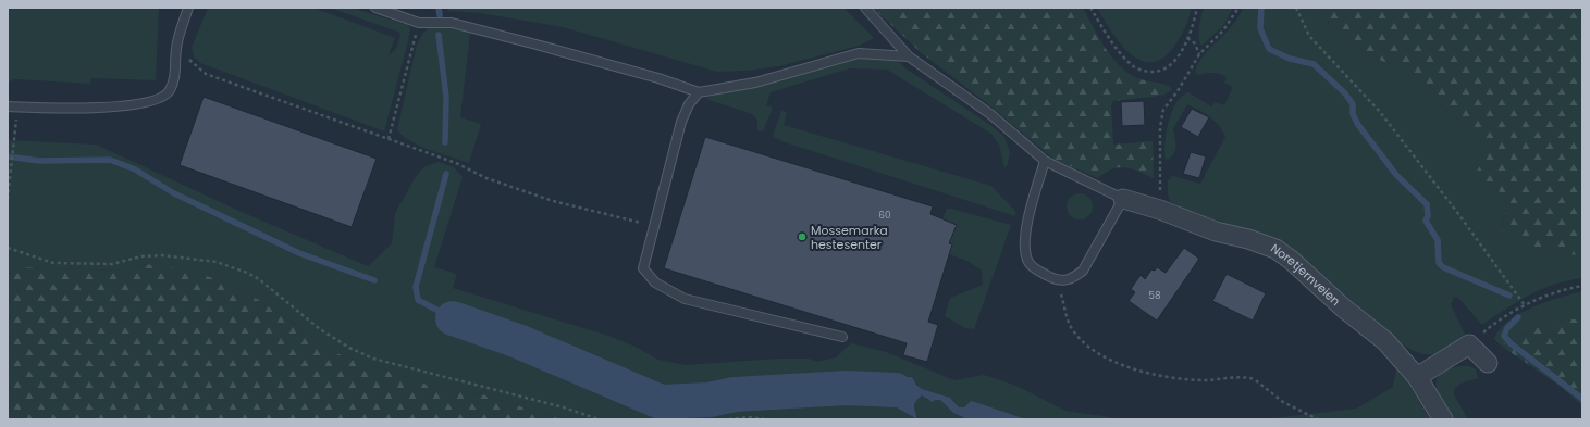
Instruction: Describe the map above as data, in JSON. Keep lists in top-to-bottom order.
{
  "streets": {
    "street": ["Noretjernveien"]
  },
  "places": ["Mossemarka hestesenter"],
  "house_numbers": ["60", "58"]
}
